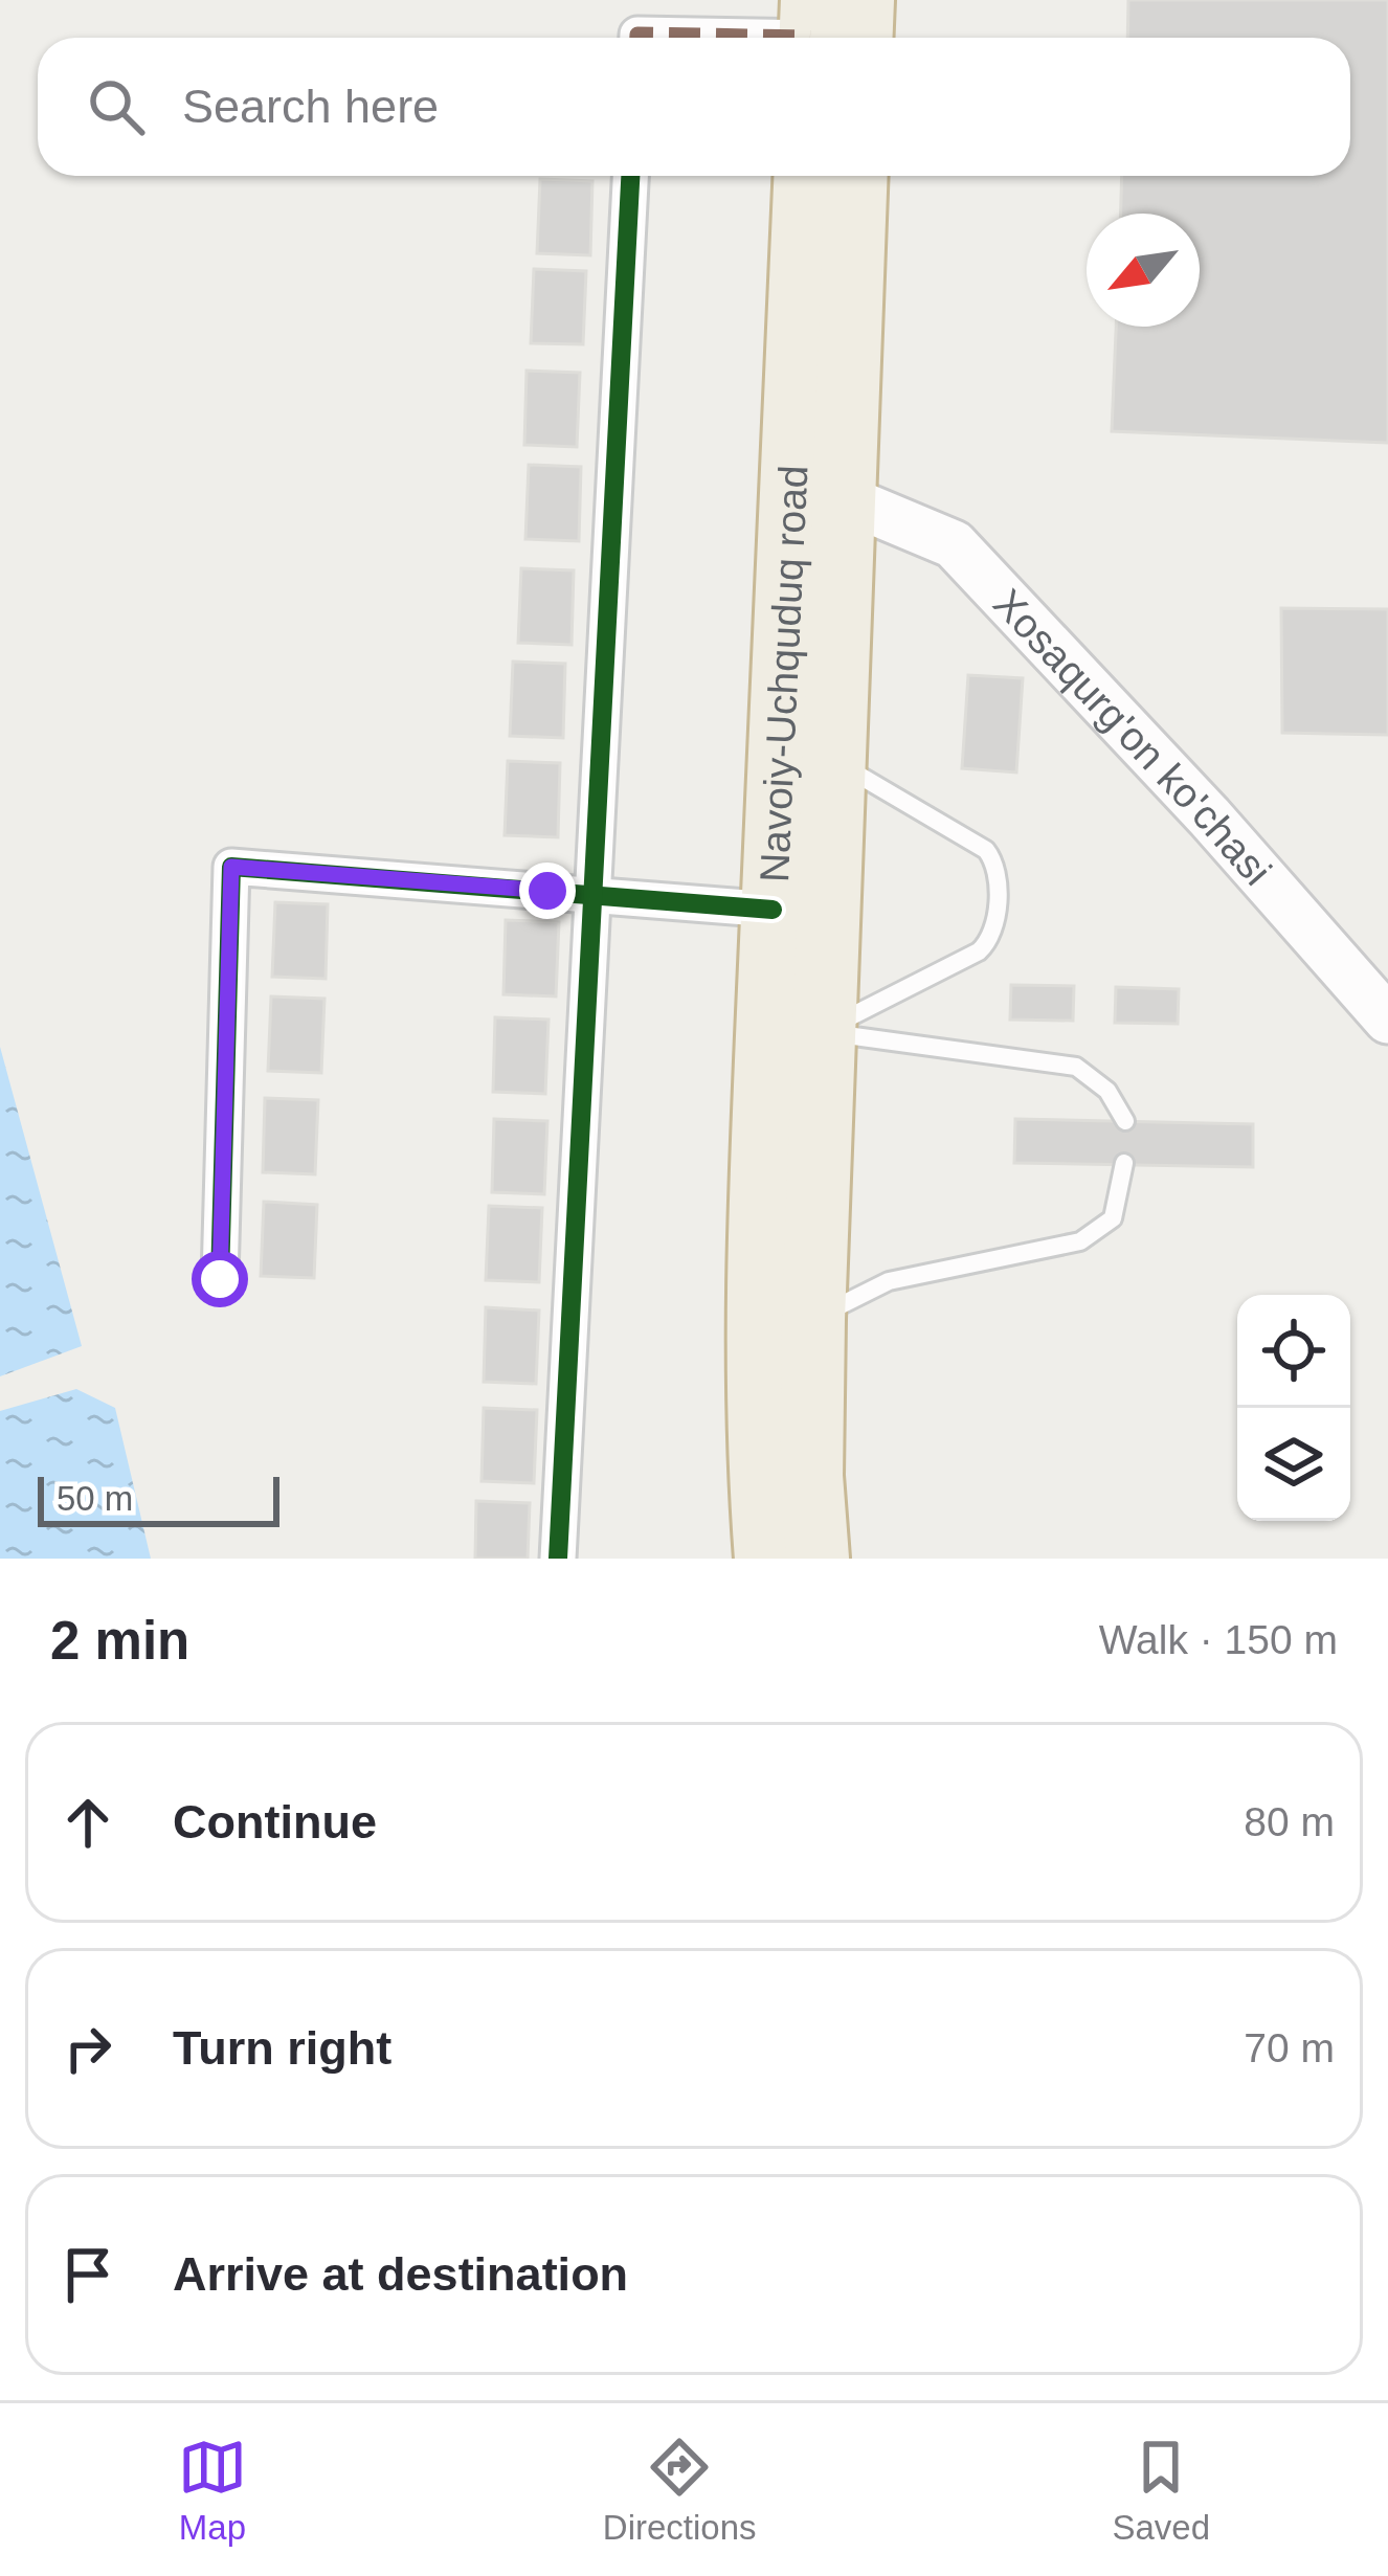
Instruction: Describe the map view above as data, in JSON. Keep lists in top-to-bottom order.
{
  "streets": {
    "highway": ["Navoiy-Uchquduq road"],
    "street": ["Xosaqurg'on ko'chasi"]
  },
  "crossings": [
    ["Navoiy-Uchquduq road", "Xosaqurg'on ko'chasi"]
  ],
  "scale_bar": "50 m",
  "north": "bottom left",
  "page": {
    "search": "Search here",
    "scale": "50 m",
    "heading": ["2 min", "Walk · 150 m"],
    "list": [
      ["Continue", "80 m"],
      ["Turn right", "70 m"],
      "Arrive at destination"
    ],
    "nav": ["Map", "Directions", "Saved"]
  }
}
